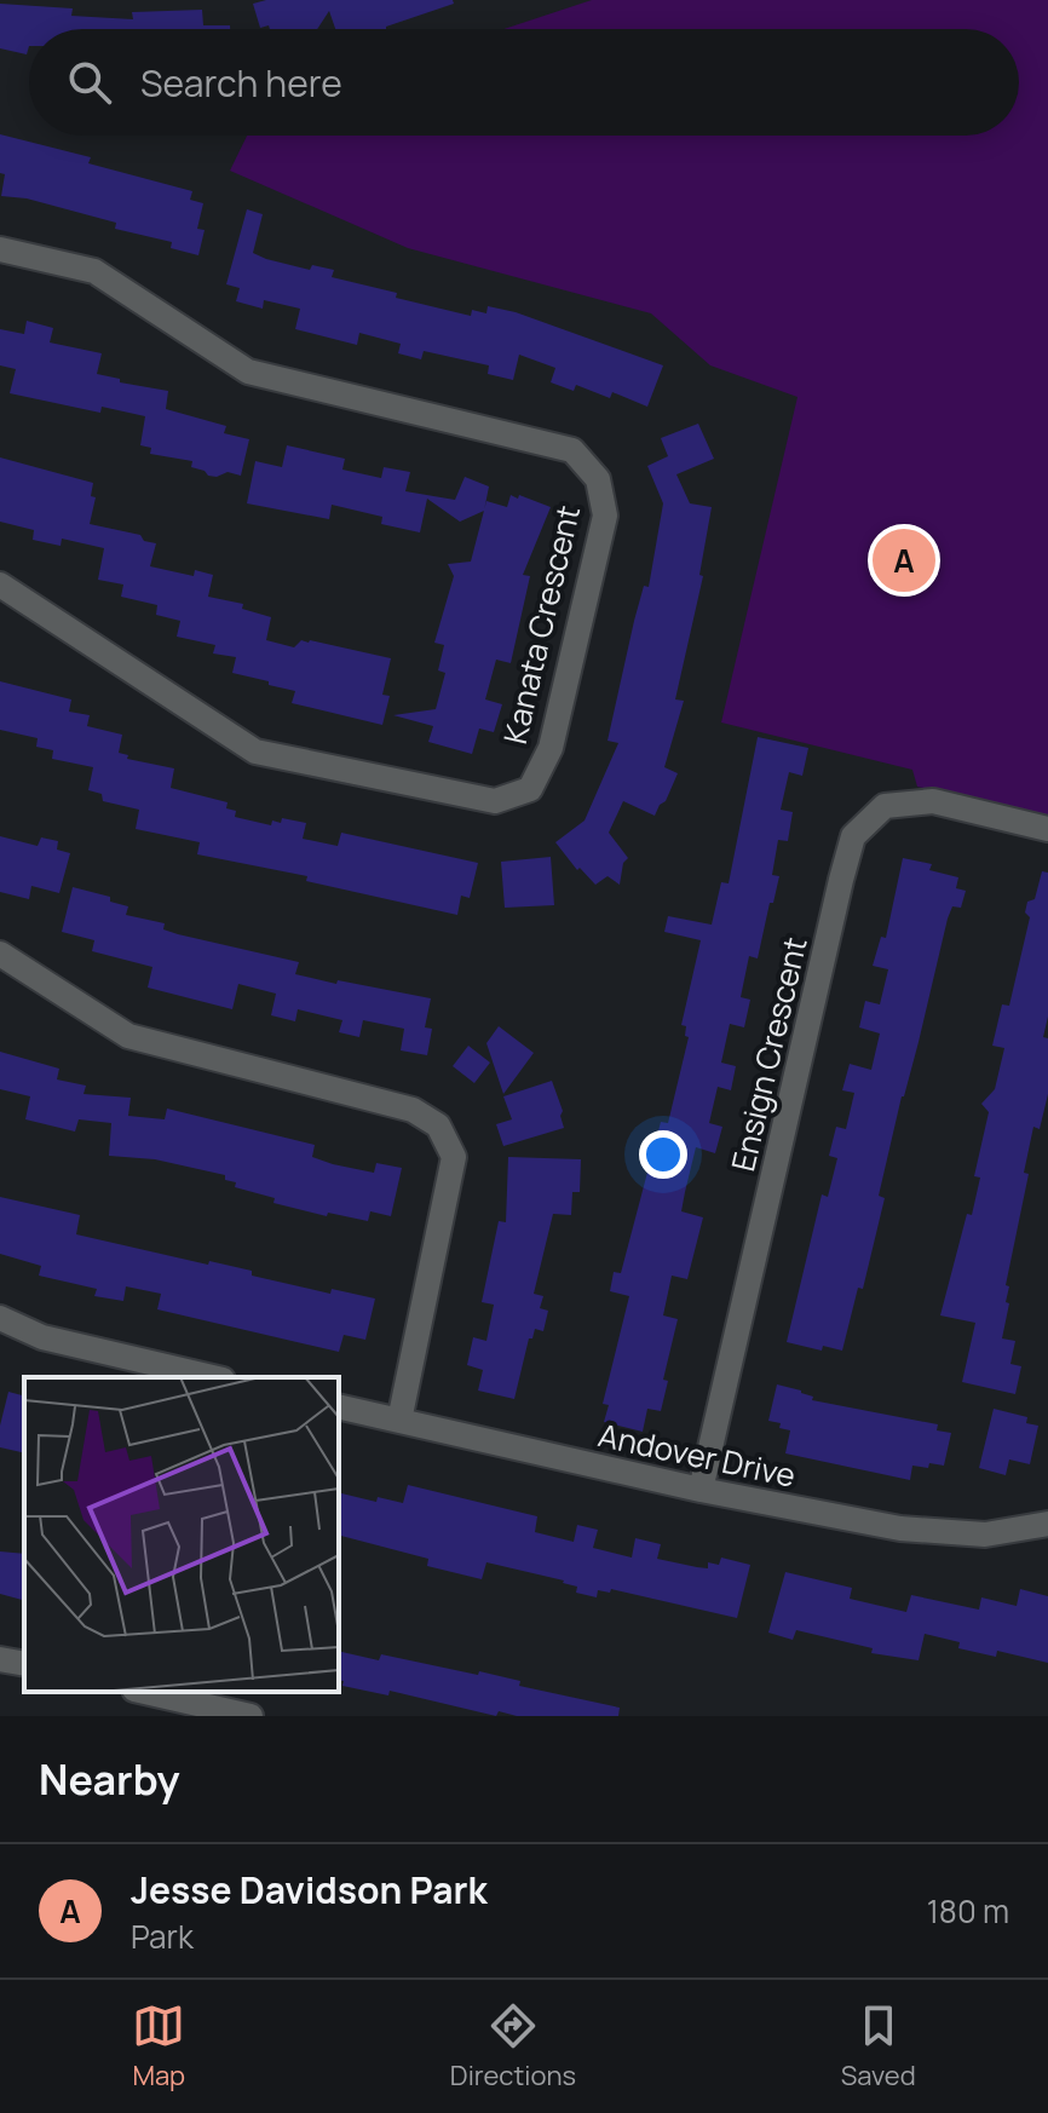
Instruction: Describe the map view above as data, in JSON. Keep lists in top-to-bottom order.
{
  "streets": {
    "street": ["Kanata Crescent", "Ensign Crescent", "Andover Drive"]
  },
  "crossings": [
    ["Ensign Crescent", "Andover Drive"]
  ],
  "page": {
    "search": "Search here",
    "pins": "A",
    "heading": "Nearby",
    "list": [
      {
        "mark": "A",
        "name": "Jesse Davidson Park",
        "note": "Park",
        "value": "180 m"
      }
    ],
    "nav": ["Map", "Directions", "Saved"]
  }
}
